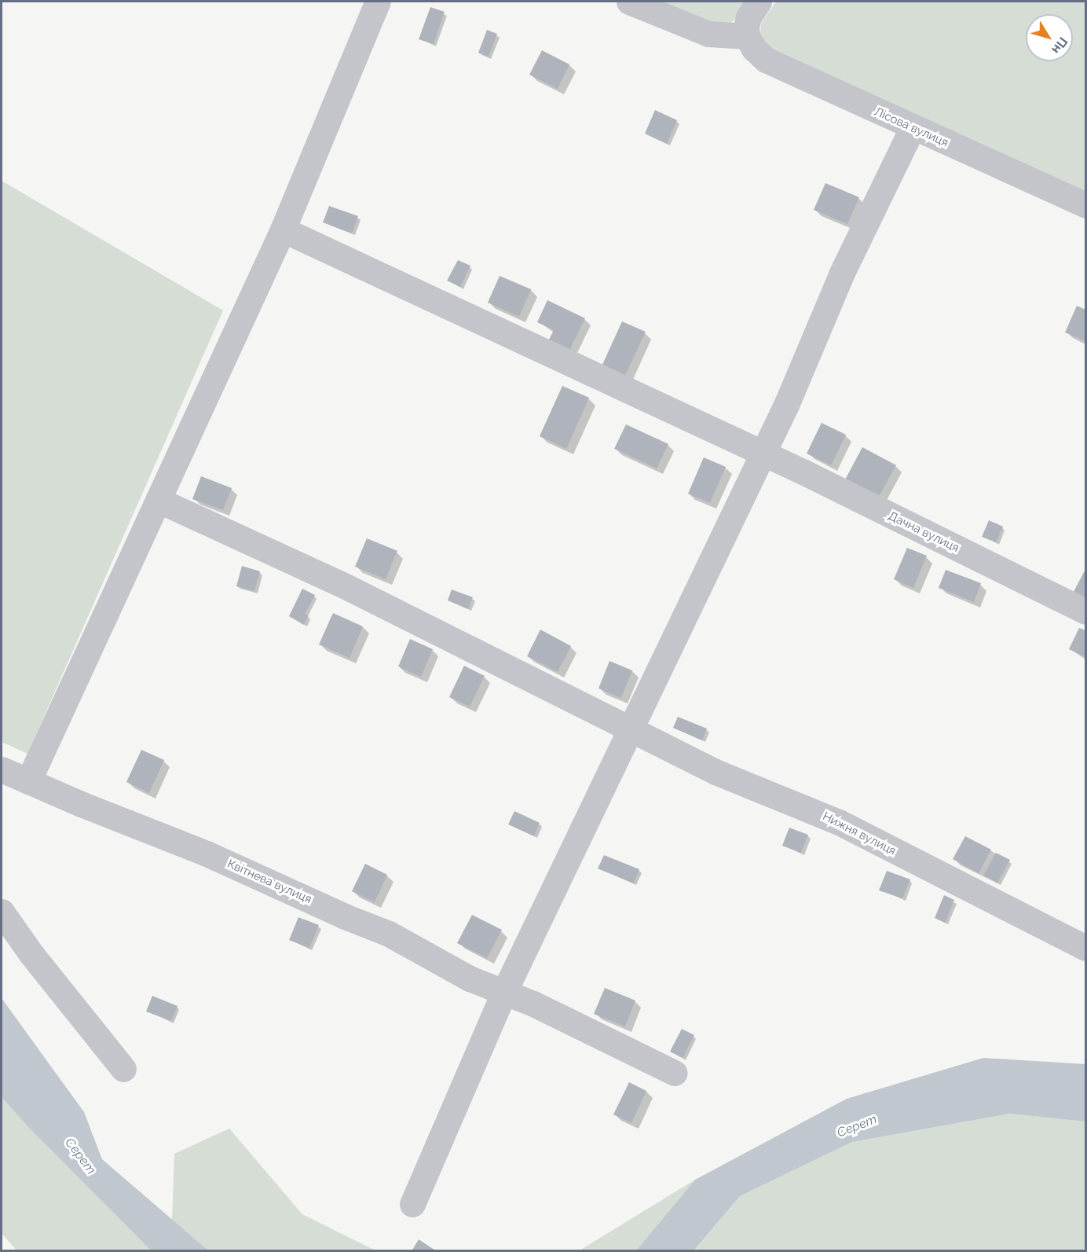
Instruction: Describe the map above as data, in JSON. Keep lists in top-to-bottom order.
{
  "streets": {
    "street": [
      "Лісова вулиця",
      "Дачна вулиця",
      "Нижня вулиця",
      "Квітнева вулиця"
    ]
  },
  "water": ["Серет"],
  "north": "bottom right"
}
